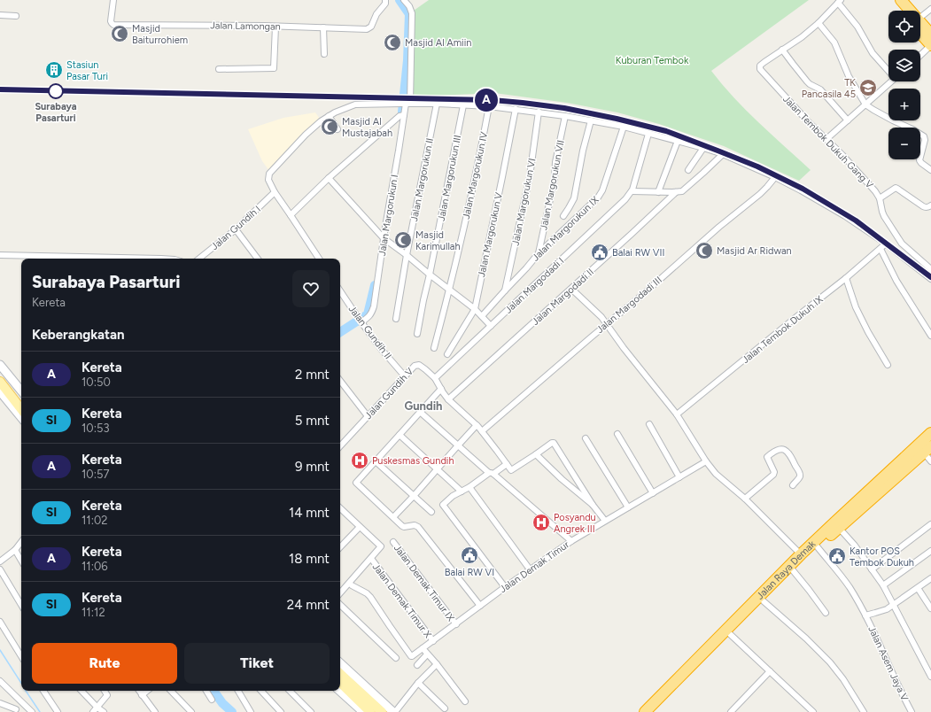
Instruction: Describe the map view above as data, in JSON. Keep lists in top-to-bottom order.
{
  "streets": {
    "highway": ["Jalan Raya Demak"],
    "street": [
      "Jalan Lamongan",
      "Jalan Tembok Dukuh Gang V",
      "Jalan Margorukun IV",
      "Jalan Margorukun III",
      "Jalan Margorukun II",
      "Jalan Margorukun VII",
      "Jalan Margorukun VI",
      "Jalan Margorukun I",
      "Jalan Gundih I",
      "Jalan Margorukun IX",
      "Jalan Margorukun V",
      "Jalan Margodadi I",
      "Jalan Margodadi II",
      "Jalan Margodadi III",
      "Jalan Tembok Dukuh IX",
      "Jalan Gundih II",
      "Jalan Gundih V",
      "Jalan Demak Timur",
      "Jalan Demak Timur IX",
      "Jalan Demak Timur X",
      "Jalan Asem Jaya V"
    ]
  },
  "crossings": [
    ["Jalan Margorukun VII", "Jalan Margorukun IX"],
    ["Jalan Margorukun VI", "Jalan Margorukun IX"],
    ["Jalan Margorukun I", "Jalan Gundih II"],
    ["Jalan Margodadi I", "Jalan Gundih V"],
    ["Jalan Margodadi II", "Jalan Gundih V"],
    ["Jalan Margodadi III", "Jalan Gundih V"],
    ["Jalan Gundih II", "Jalan Gundih V"],
    ["Jalan Demak Timur", "Jalan Demak Timur IX"],
    ["Jalan Demak Timur", "Jalan Demak Timur X"],
    ["Jalan Raya Demak", "Jalan Asem Jaya V"]
  ],
  "districts": ["Gundih"],
  "parks": ["Kuburan Tembok"],
  "places": {
    "mosque": [
      "Masjid Baiturrohiem",
      "Masjid Al Amiin",
      "Masjid Al Mustajabah",
      "Masjid Karimullah",
      "Masjid Ar Ridwan"
    ],
    "building": ["Stasiun Pasar Turi"],
    "school or university": ["TK Pancasila 45"],
    "other": ["Surabaya Pasarturi"],
    "public building": ["Balai RW VII", "Balai RW VI", "Kantor POS Tembok Dukuh"],
    "hospital": ["Puskesmas Gundih", "Posyandu Angrek III"]
  },
  "page": {
    "on_map": "A",
    "map_buttons": ["+", "−"],
    "heading": [
      ["Surabaya Pasarturi", "Kereta"],
      "Keberangkatan"
    ],
    "list": [
      {
        "mark": "A",
        "name": "Kereta",
        "note": "10:50",
        "value": "2 mnt"
      },
      {
        "mark": "SI",
        "name": "Kereta",
        "note": "10:53",
        "value": "5 mnt"
      },
      {
        "mark": "A",
        "name": "Kereta",
        "note": "10:57",
        "value": "9 mnt"
      },
      {
        "mark": "SI",
        "name": "Kereta",
        "note": "11:02",
        "value": "14 mnt"
      },
      {
        "mark": "A",
        "name": "Kereta",
        "note": "11:06",
        "value": "18 mnt"
      },
      {
        "mark": "SI",
        "name": "Kereta",
        "note": "11:12",
        "value": "24 mnt"
      }
    ],
    "buttons": ["Rute", "Tiket"]
  }
}
